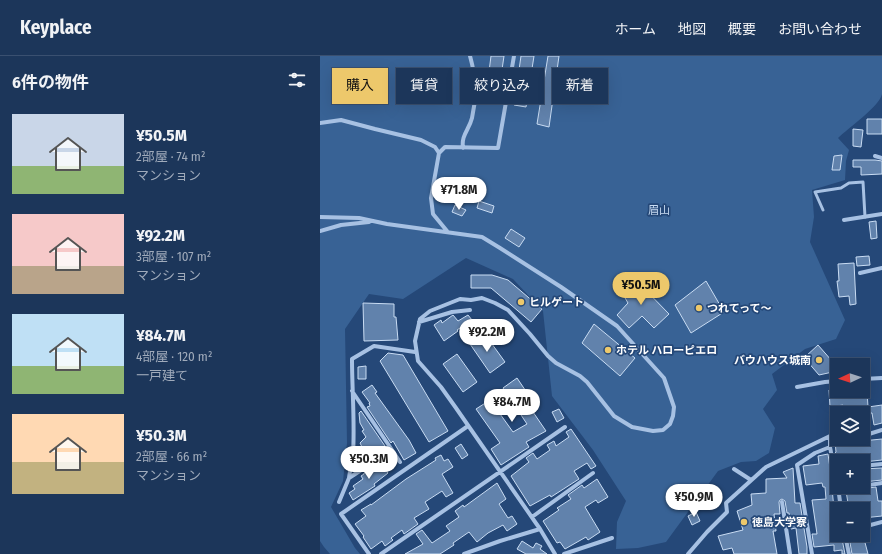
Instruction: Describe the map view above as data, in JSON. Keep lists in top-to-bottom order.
{
  "parks": ["眉山"],
  "places": [
    "ヒルゲート",
    "つれてって～",
    "ホテル ハローピエロ",
    "バウハウス城南",
    "徳島大学寮"
  ],
  "north": "left",
  "page": {
    "header": "Keyplace",
    "nav": [
      "ホーム",
      "地図",
      "概要",
      "お問い合わせ"
    ],
    "heading": "6件の物件",
    "chip": [
      "購入",
      "賃貸",
      "絞り込み",
      "新着"
    ],
    "list": [
      {
        "name": "¥50.5M",
        "note": "2部屋 · 74 m² · マンション"
      },
      {
        "name": "¥92.2M",
        "note": "3部屋 · 107 m² · マンション"
      },
      {
        "name": "¥84.7M",
        "note": "4部屋 · 120 m² · 一戸建て"
      },
      {
        "name": "¥50.3M",
        "note": "2部屋 · 66 m² · マンション"
      }
    ],
    "price": [
      "¥71.8M",
      "¥50.5M",
      "¥92.2M",
      "¥84.7M",
      "¥50.3M",
      "¥50.9M"
    ],
    "map_buttons": ["+", "−"]
  }
}
